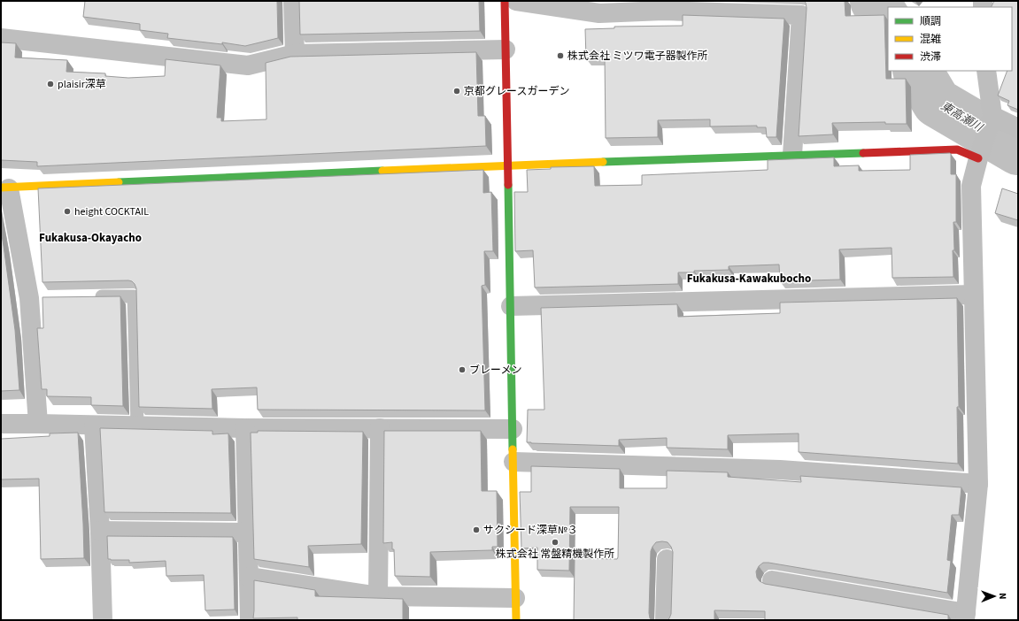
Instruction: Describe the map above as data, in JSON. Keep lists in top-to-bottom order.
{
  "districts": ["Fukakusa-Okayacho", "Fukakusa-Kawakubocho"],
  "water": ["東高瀬川"],
  "places": [
    "株式会社 ミツワ電子器製作所",
    "plaisir深草",
    "京都グレースガーデン",
    "height COCKTAIL",
    "ブレーメン",
    "サクシード深草№３",
    "株式会社 常盤精機製作所"
  ],
  "legend": ["順調", "混雑", "渋滞"],
  "north": "right"
}
